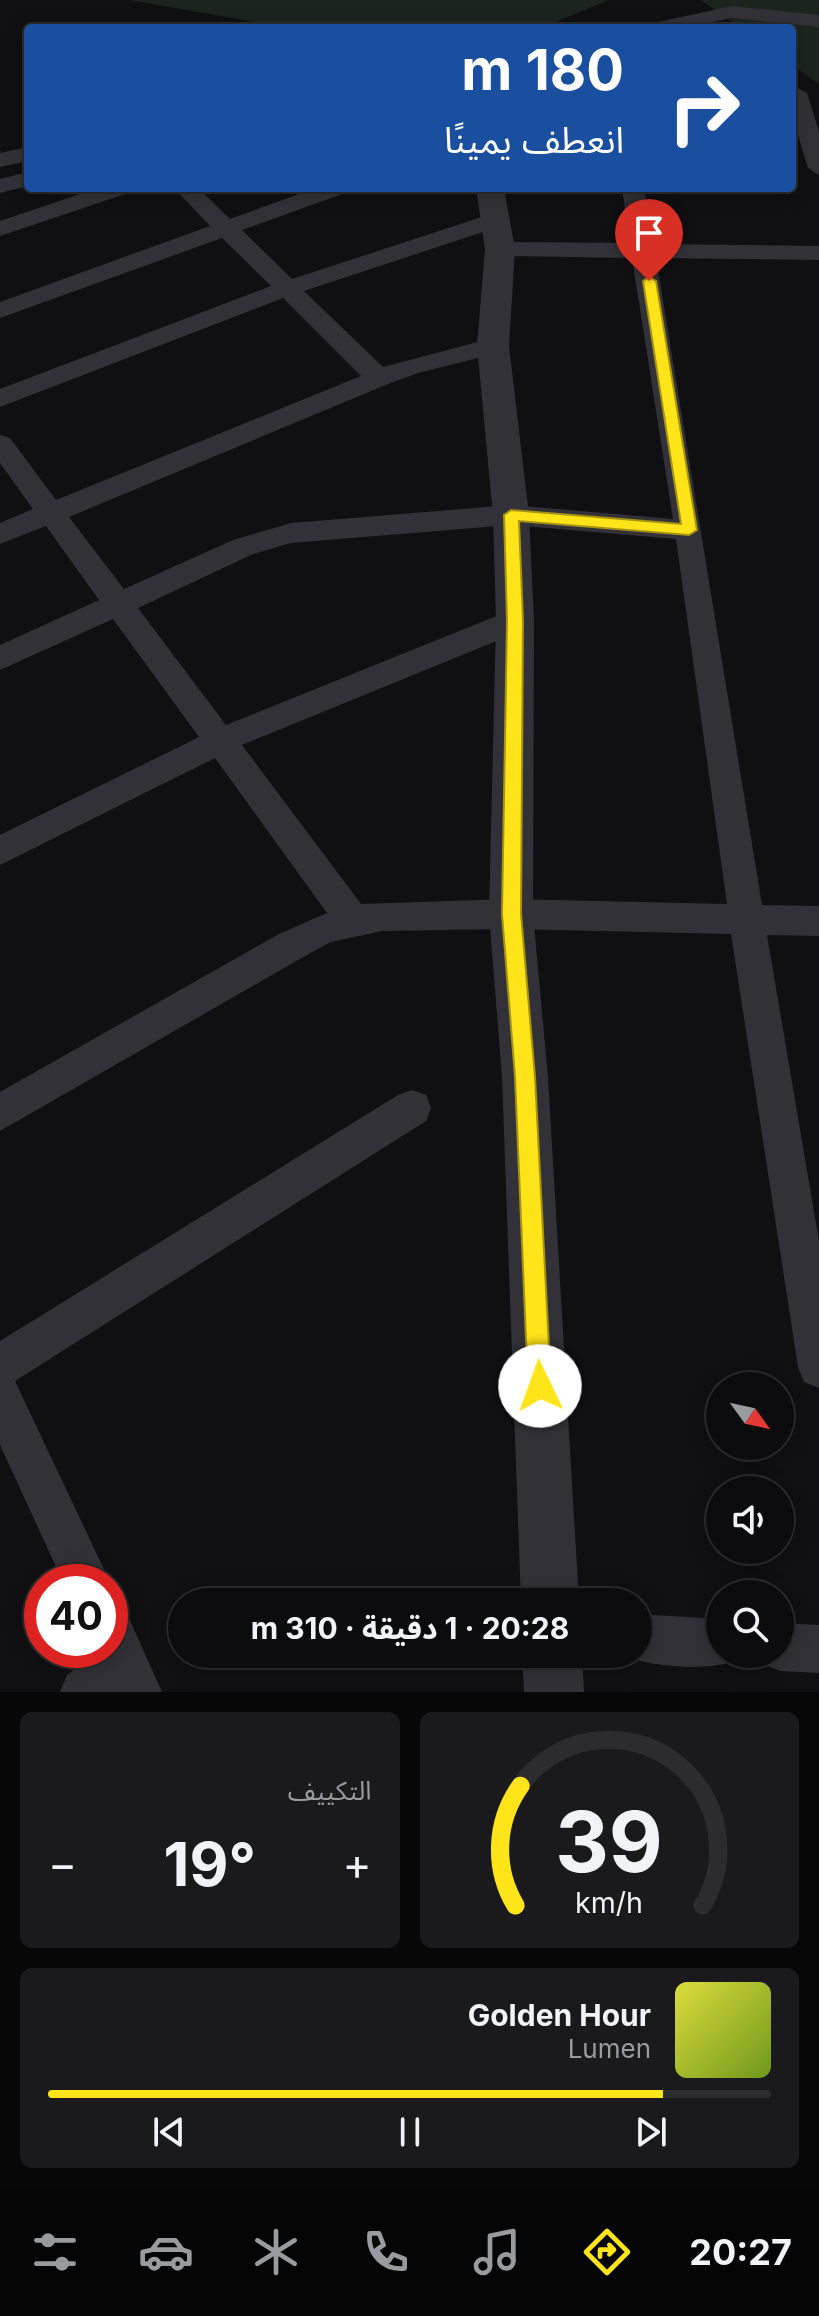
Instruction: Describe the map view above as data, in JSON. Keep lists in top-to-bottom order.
{
  "north": "bottom right",
  "page": {
    "turn": ["180 m", "انعطف يمينًا"],
    "limit": "40",
    "trip": "20:28 · 1 دقيقة · 310 m",
    "tile": "التكييف",
    "heat": ["−", "19°", "+"],
    "song": ["Golden Hour", "Lumen"],
    "tabs": "20:27",
    "gauge": ["39", "km/h"]
  }
}
